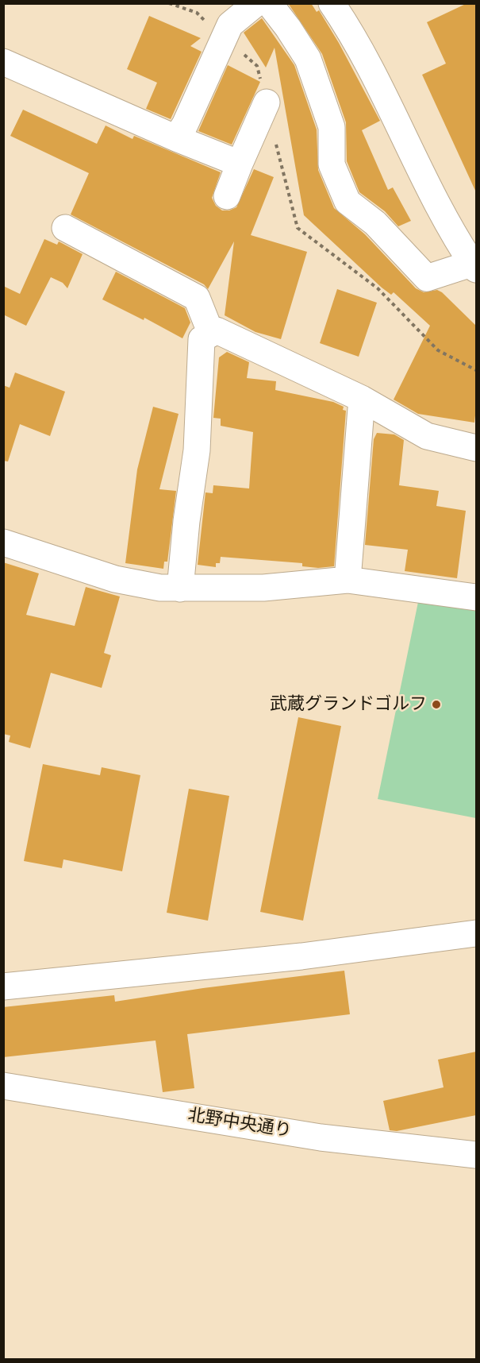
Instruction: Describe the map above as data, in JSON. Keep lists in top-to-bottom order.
{
  "streets": {
    "street": ["北野中央通り"]
  },
  "places": ["武蔵グランドゴルフ"]
}
